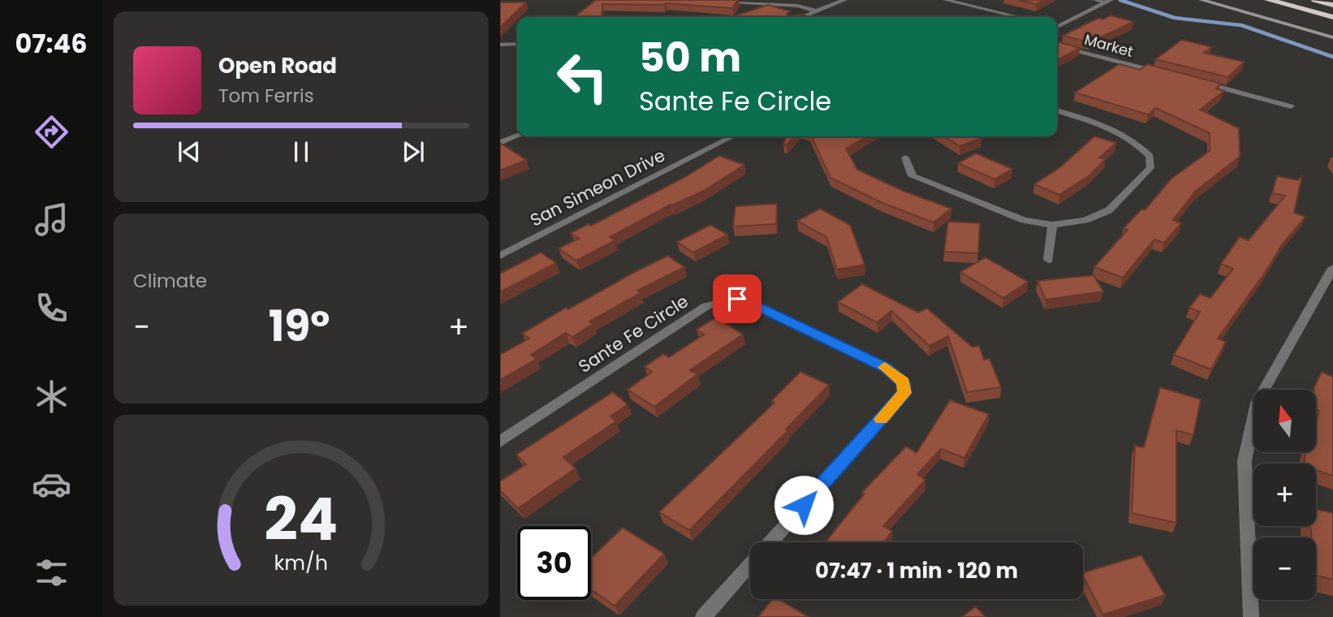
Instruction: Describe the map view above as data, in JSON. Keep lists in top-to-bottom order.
{
  "streets": {
    "street": ["Market", "San Simeon Drive", "Sante Fe Circle"]
  },
  "north": "top",
  "page": {
    "tabs": "07:46",
    "turn": ["50 m", "Sante Fe Circle"],
    "song": ["Open Road", "Tom Ferris"],
    "tile": "Climate",
    "heat": ["−", "19°", "+"],
    "map_buttons": ["+", "−"],
    "limit": "30",
    "trip": "07:47 · 1 min · 120 m",
    "gauge": ["24", "km/h"]
  }
}
